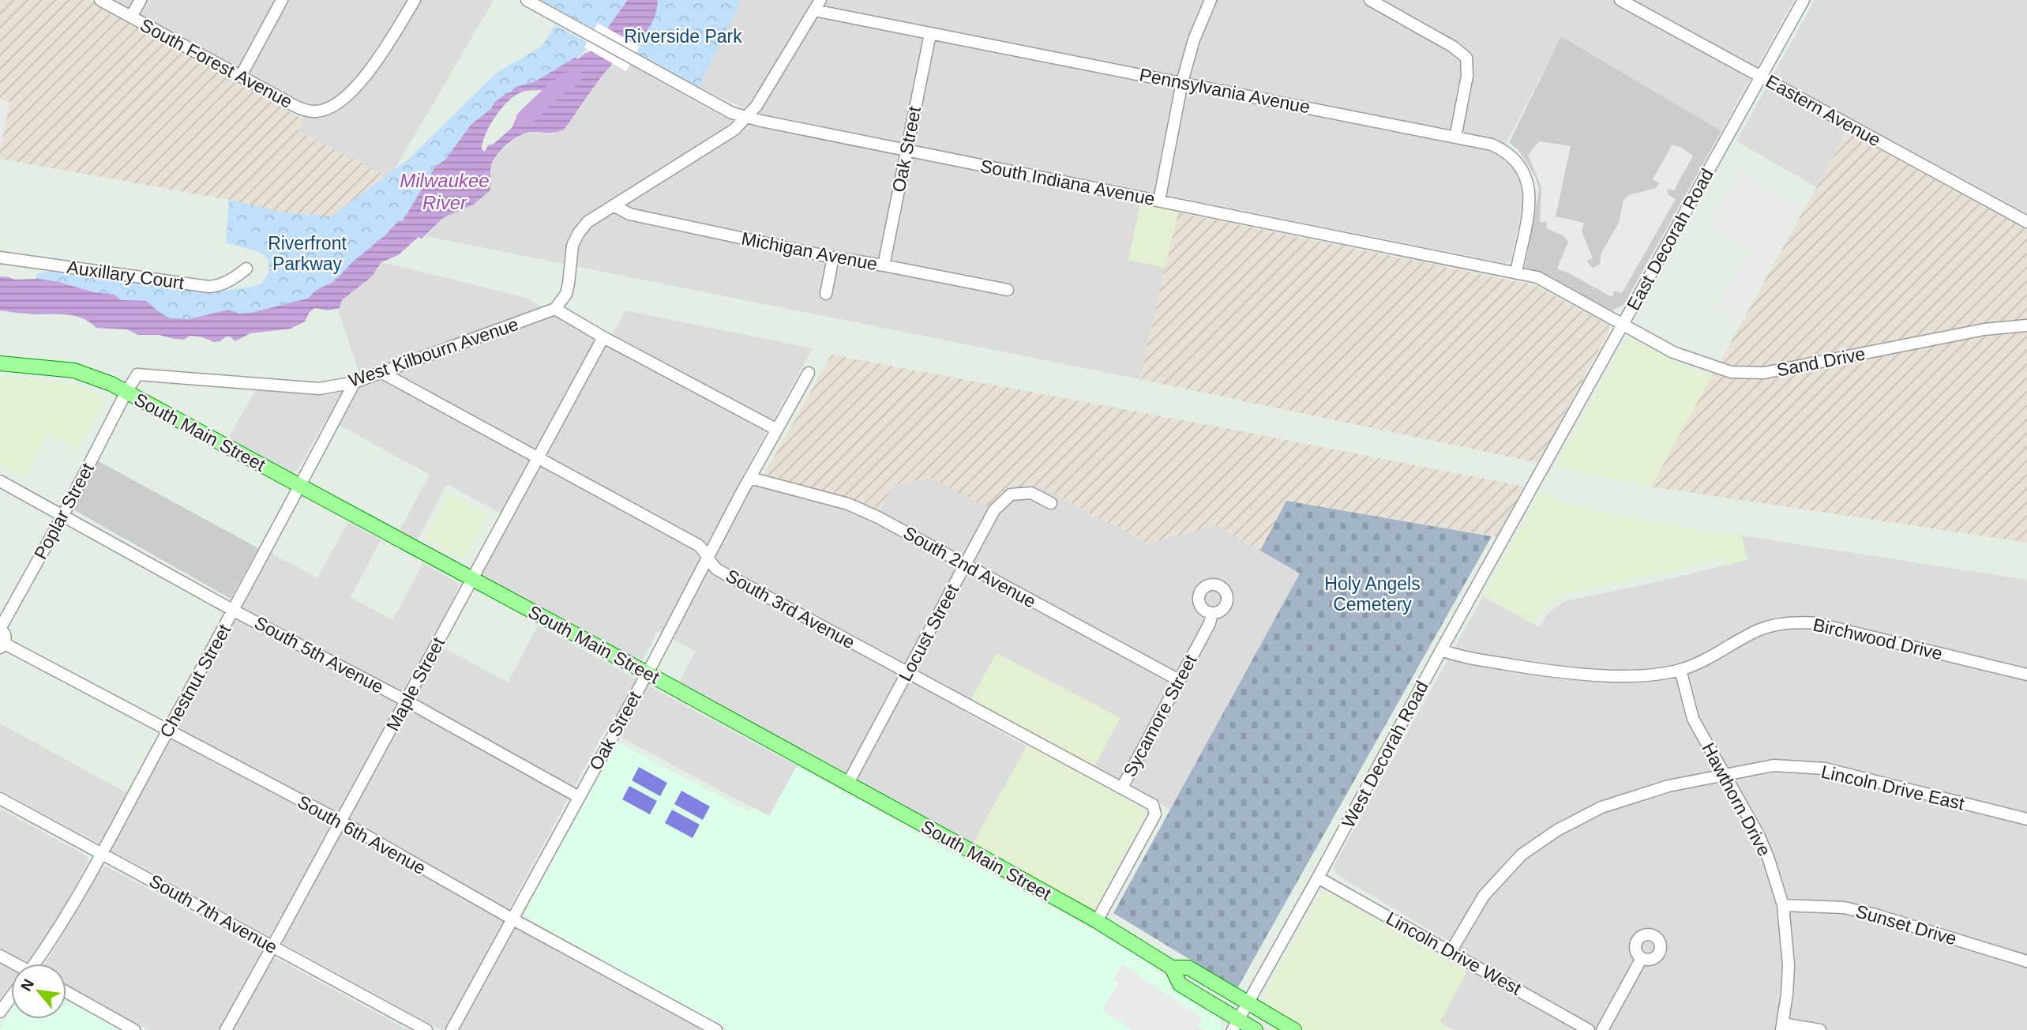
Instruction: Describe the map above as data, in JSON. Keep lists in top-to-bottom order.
{
  "streets": {
    "main road": ["South Main Street"],
    "street": [
      "South Forest Avenue",
      "Pennsylvania Avenue",
      "Eastern Avenue",
      "Oak Street",
      "South Indiana Avenue",
      "East Decorah Road",
      "Michigan Avenue",
      "Auxillary Court",
      "West Kilbourn Avenue",
      "Sand Drive",
      "Poplar Street",
      "South 2nd Avenue",
      "South 3rd Avenue",
      "Locust Street",
      "Birchwood Drive",
      "South 5th Avenue",
      "Chestnut Street",
      "Maple Street",
      "Sycamore Street",
      "West Decorah Road",
      "Lincoln Drive East",
      "Hawthorn Drive",
      "South 6th Avenue",
      "South 7th Avenue",
      "Sunset Drive",
      "Lincoln Drive West"
    ]
  },
  "crossings": [
    ["Pennsylvania Avenue", "Oak Street"],
    ["Pennsylvania Avenue", "South Indiana Avenue"],
    ["Eastern Avenue", "East Decorah Road"],
    ["Oak Street", "South Indiana Avenue"],
    ["Oak Street", "Michigan Avenue"],
    ["Oak Street", "South Main Street"],
    ["Oak Street", "South 2nd Avenue"],
    ["Oak Street", "South 3rd Avenue"],
    ["Oak Street", "South 5th Avenue"],
    ["Oak Street", "South 6th Avenue"],
    ["South Indiana Avenue", "East Decorah Road"],
    ["South Indiana Avenue", "Sand Drive"],
    ["East Decorah Road", "Sand Drive"],
    ["East Decorah Road", "West Decorah Road"],
    ["West Kilbourn Avenue", "South Main Street"],
    ["West Kilbourn Avenue", "Poplar Street"],
    ["West Kilbourn Avenue", "South 3rd Avenue"],
    ["West Kilbourn Avenue", "Chestnut Street"],
    ["South Main Street", "Poplar Street"],
    ["South Main Street", "Locust Street"],
    ["South Main Street", "Chestnut Street"],
    ["South Main Street", "Maple Street"],
    ["South Main Street", "Sycamore Street"],
    ["South Main Street", "West Decorah Road"],
    ["Poplar Street", "South 5th Avenue"],
    ["South 2nd Avenue", "Locust Street"],
    ["South 2nd Avenue", "Sycamore Street"],
    ["South 3rd Avenue", "Locust Street"],
    ["South 3rd Avenue", "Maple Street"],
    ["South 3rd Avenue", "Sycamore Street"],
    ["Birchwood Drive", "West Decorah Road"],
    ["Birchwood Drive", "Hawthorn Drive"],
    ["South 5th Avenue", "Chestnut Street"],
    ["South 5th Avenue", "Maple Street"],
    ["Chestnut Street", "South 6th Avenue"],
    ["Chestnut Street", "South 7th Avenue"],
    ["Maple Street", "South 6th Avenue"],
    ["Maple Street", "South 7th Avenue"],
    ["West Decorah Road", "Lincoln Drive West"],
    ["Lincoln Drive East", "Hawthorn Drive"],
    ["Lincoln Drive East", "Lincoln Drive West"],
    ["Hawthorn Drive", "Sunset Drive"]
  ],
  "water": ["Milwaukee River"],
  "parks": ["Riverside Park", "Riverfront Parkway", "Holy Angels Cemetery"],
  "north": "top left"
}
